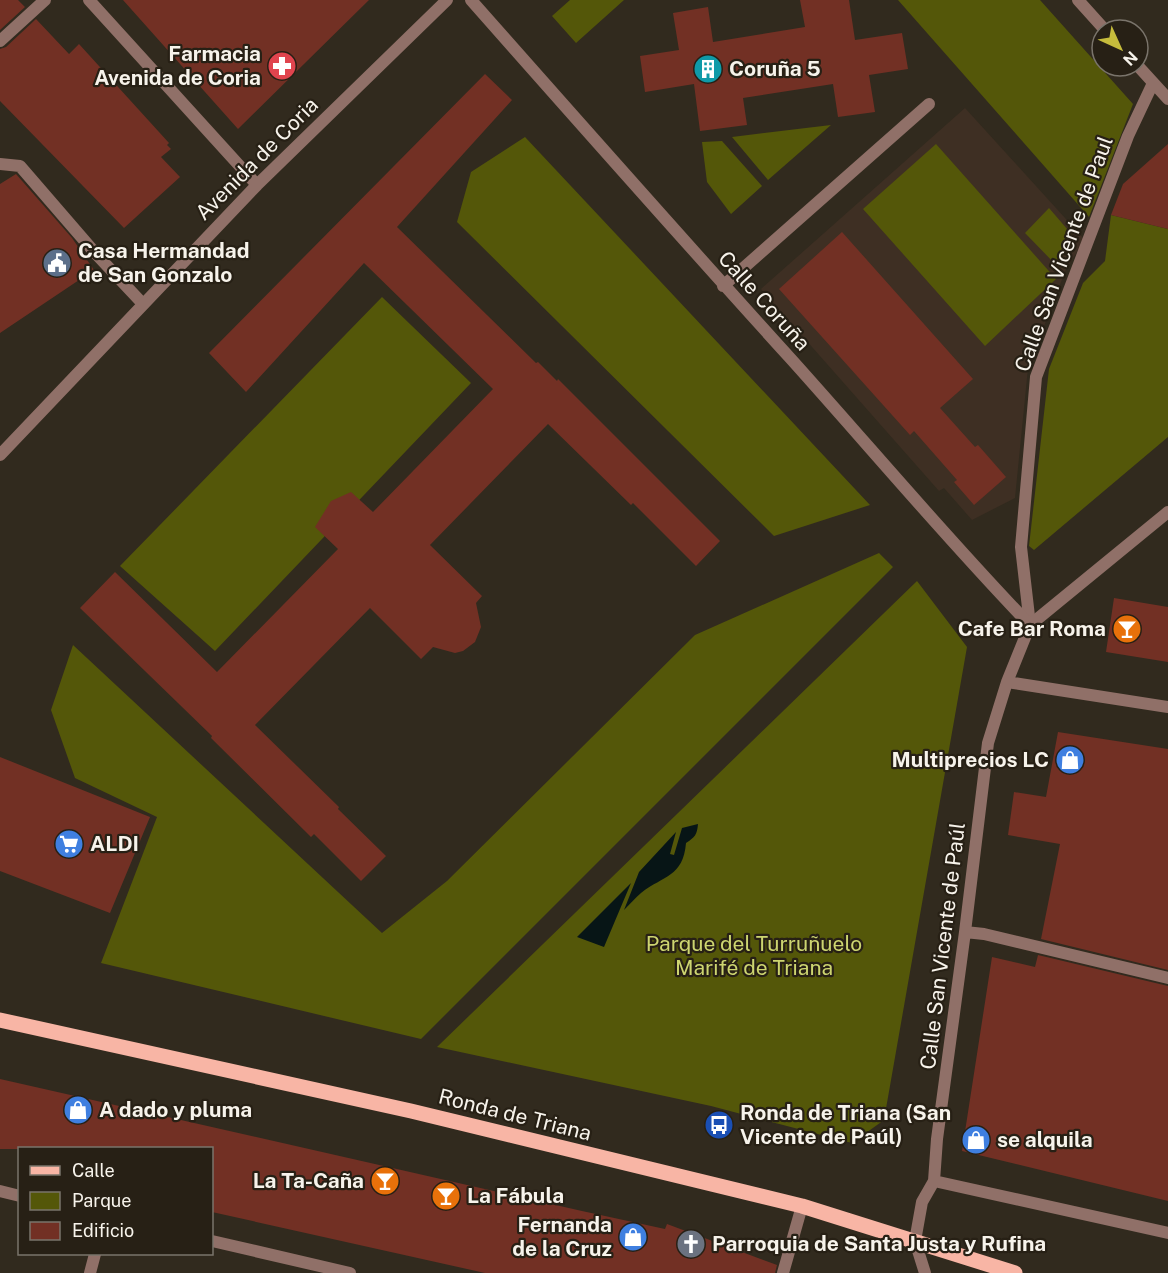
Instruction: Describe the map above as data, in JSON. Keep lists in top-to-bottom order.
{
  "streets": {
    "main road": ["Ronda de Triana"],
    "street": [
      "Avenida de Coria",
      "Calle San Vicente de Paul",
      "Calle Coruña",
      "Calle San Vicente de Paúl"
    ]
  },
  "crossings": [
    ["Calle San Vicente de Paul", "Calle Coruña"],
    ["Calle San Vicente de Paul", "Calle San Vicente de Paúl"],
    ["Calle Coruña", "Calle San Vicente de Paúl"],
    ["Calle San Vicente de Paúl", "Ronda de Triana"]
  ],
  "parks": ["Parque del Turruñuelo Marifé de Triana"],
  "places": {
    "pharmacy": ["Farmacia Avenida de Coria"],
    "building": ["Coruña 5"],
    "public building": ["Casa Hermandad de San Gonzalo"],
    "bar": ["Cafe Bar Roma", "La Ta-Caña", "La Fábula"],
    "shop": [
      "Multiprecios LC",
      "A dado y pluma",
      "se alquila",
      "Fernanda de la Cruz"
    ],
    "supermarket": ["ALDI"],
    "bus stop": ["Ronda de Triana (San Vicente de Paúl)"],
    "church": ["Parroquia de Santa Justa y Rufina"]
  },
  "legend": ["Calle", "Parque", "Edificio"],
  "north": "bottom right"
}
